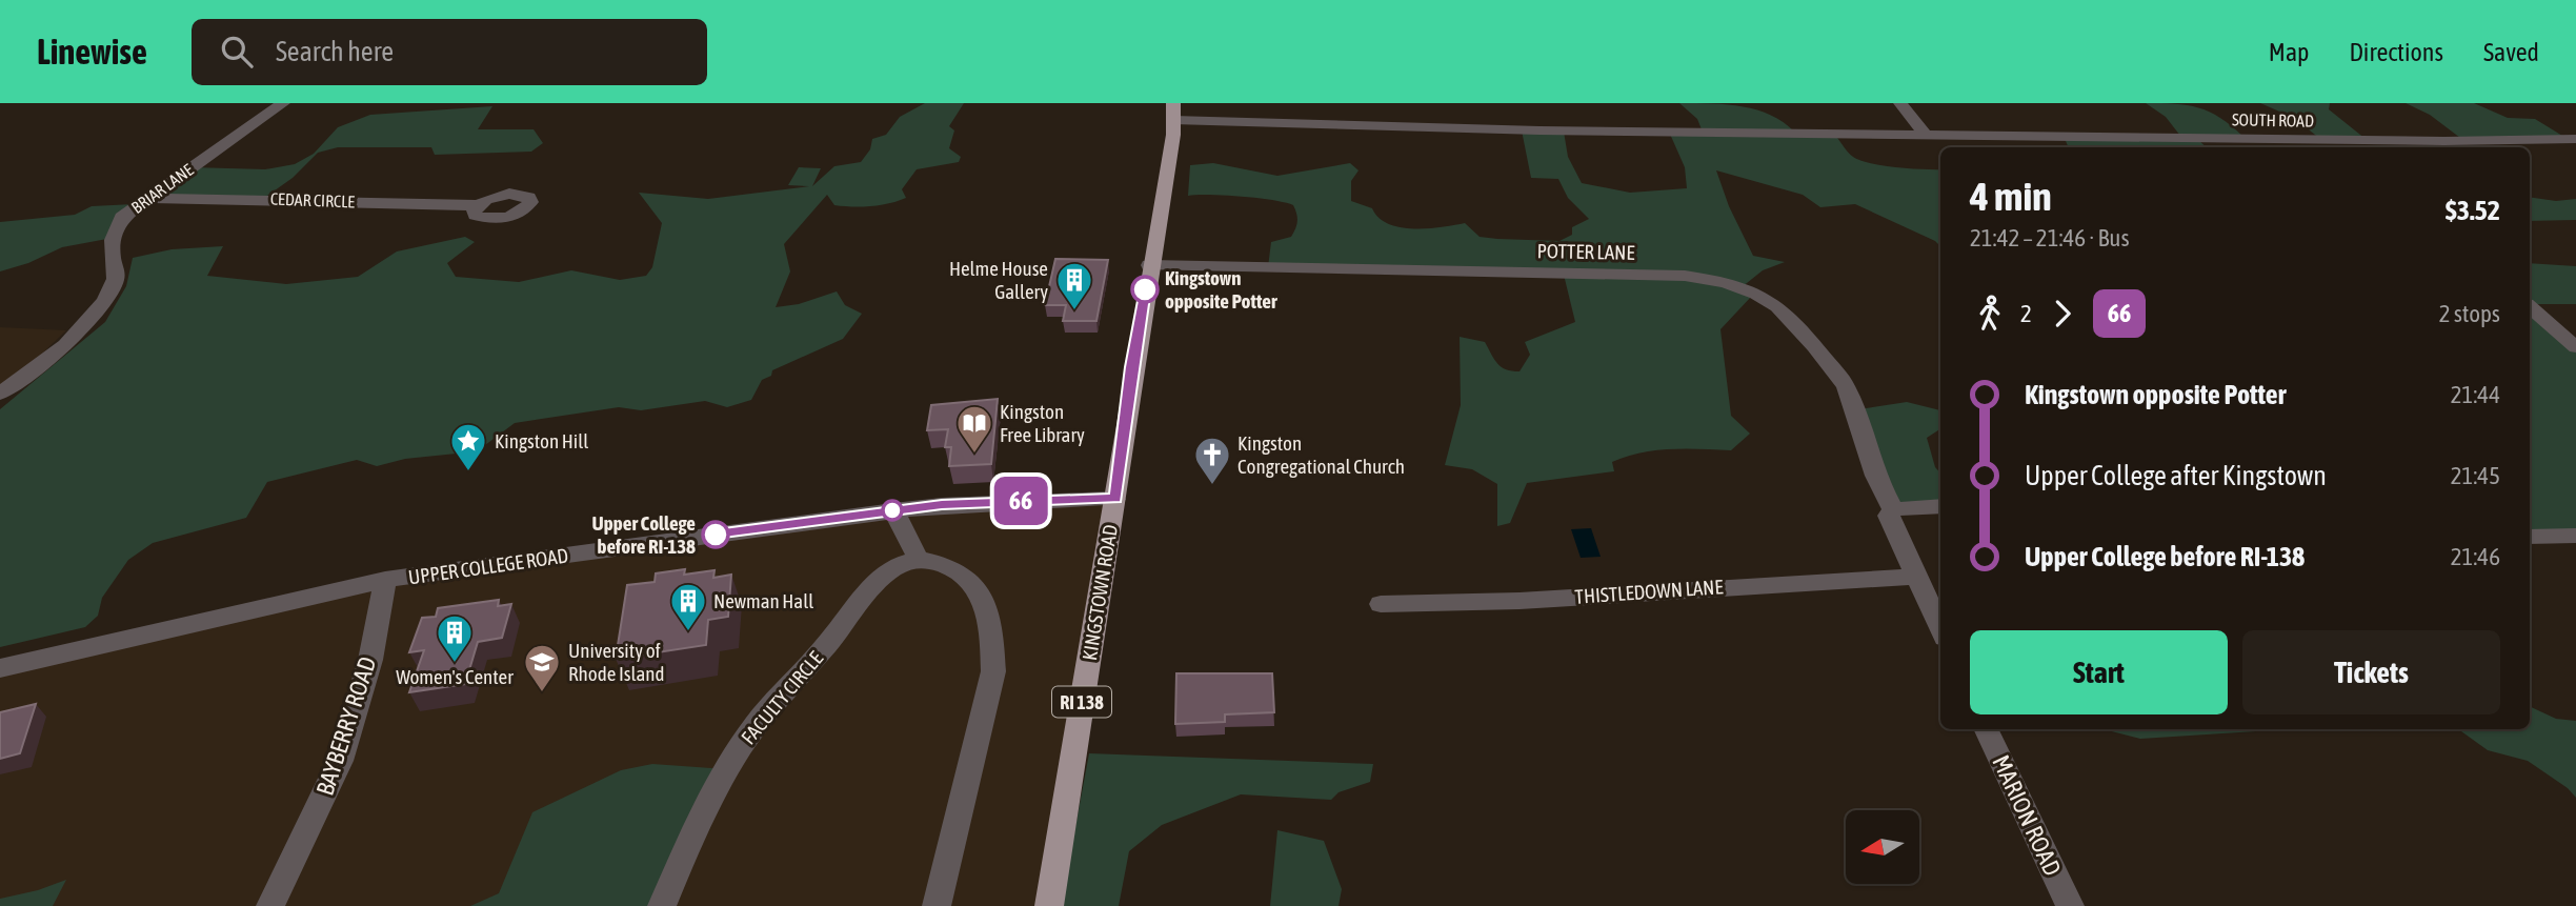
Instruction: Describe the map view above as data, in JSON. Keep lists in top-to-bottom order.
{
  "streets": {
    "main road": ["KINGSTOWN ROAD", "RI 138"],
    "street": [
      "SOUTH ROAD",
      "BRIAR LANE",
      "CEDAR CIRCLE",
      "POTTER LANE",
      "UPPER COLLEGE ROAD",
      "THISTLEDOWN LANE",
      "FACULTY CIRCLE",
      "BAYBERRY ROAD",
      "MARION ROAD"
    ]
  },
  "crossings": [
    ["SOUTH ROAD", "KINGSTOWN ROAD"],
    ["BRIAR LANE", "CEDAR CIRCLE"],
    ["POTTER LANE", "KINGSTOWN ROAD"],
    ["UPPER COLLEGE ROAD", "KINGSTOWN ROAD"],
    ["UPPER COLLEGE ROAD", "BAYBERRY ROAD"]
  ],
  "places": {
    "other": ["Kingstown opposite Potter", "Upper College before RI-138"],
    "building": ["Helme House Gallery", "Newman Hall", "Women's Center"],
    "library": ["Kingston Free Library"],
    "place": ["Kingston Hill"],
    "church": ["Kingston Congregational Church"],
    "school or university": ["University of Rhode Island"]
  },
  "lines": ["bus line 66"],
  "north": "left",
  "page": {
    "header": "Linewise",
    "search": "Search here",
    "nav": ["Map", "Directions", "Saved"],
    "on_map": "66",
    "heading": ["4 min", "21:42 – 21:46 · Bus", "$3.52"],
    "legs": ["2", "66", "2 stops"],
    "list": [
      {
        "name": "Kingstown opposite Potter",
        "value": "21:44"
      },
      {
        "name": "Upper College after Kingstown",
        "value": "21:45"
      },
      {
        "name": "Upper College before RI-138",
        "value": "21:46"
      }
    ],
    "buttons": ["Start", "Tickets"]
  }
}
